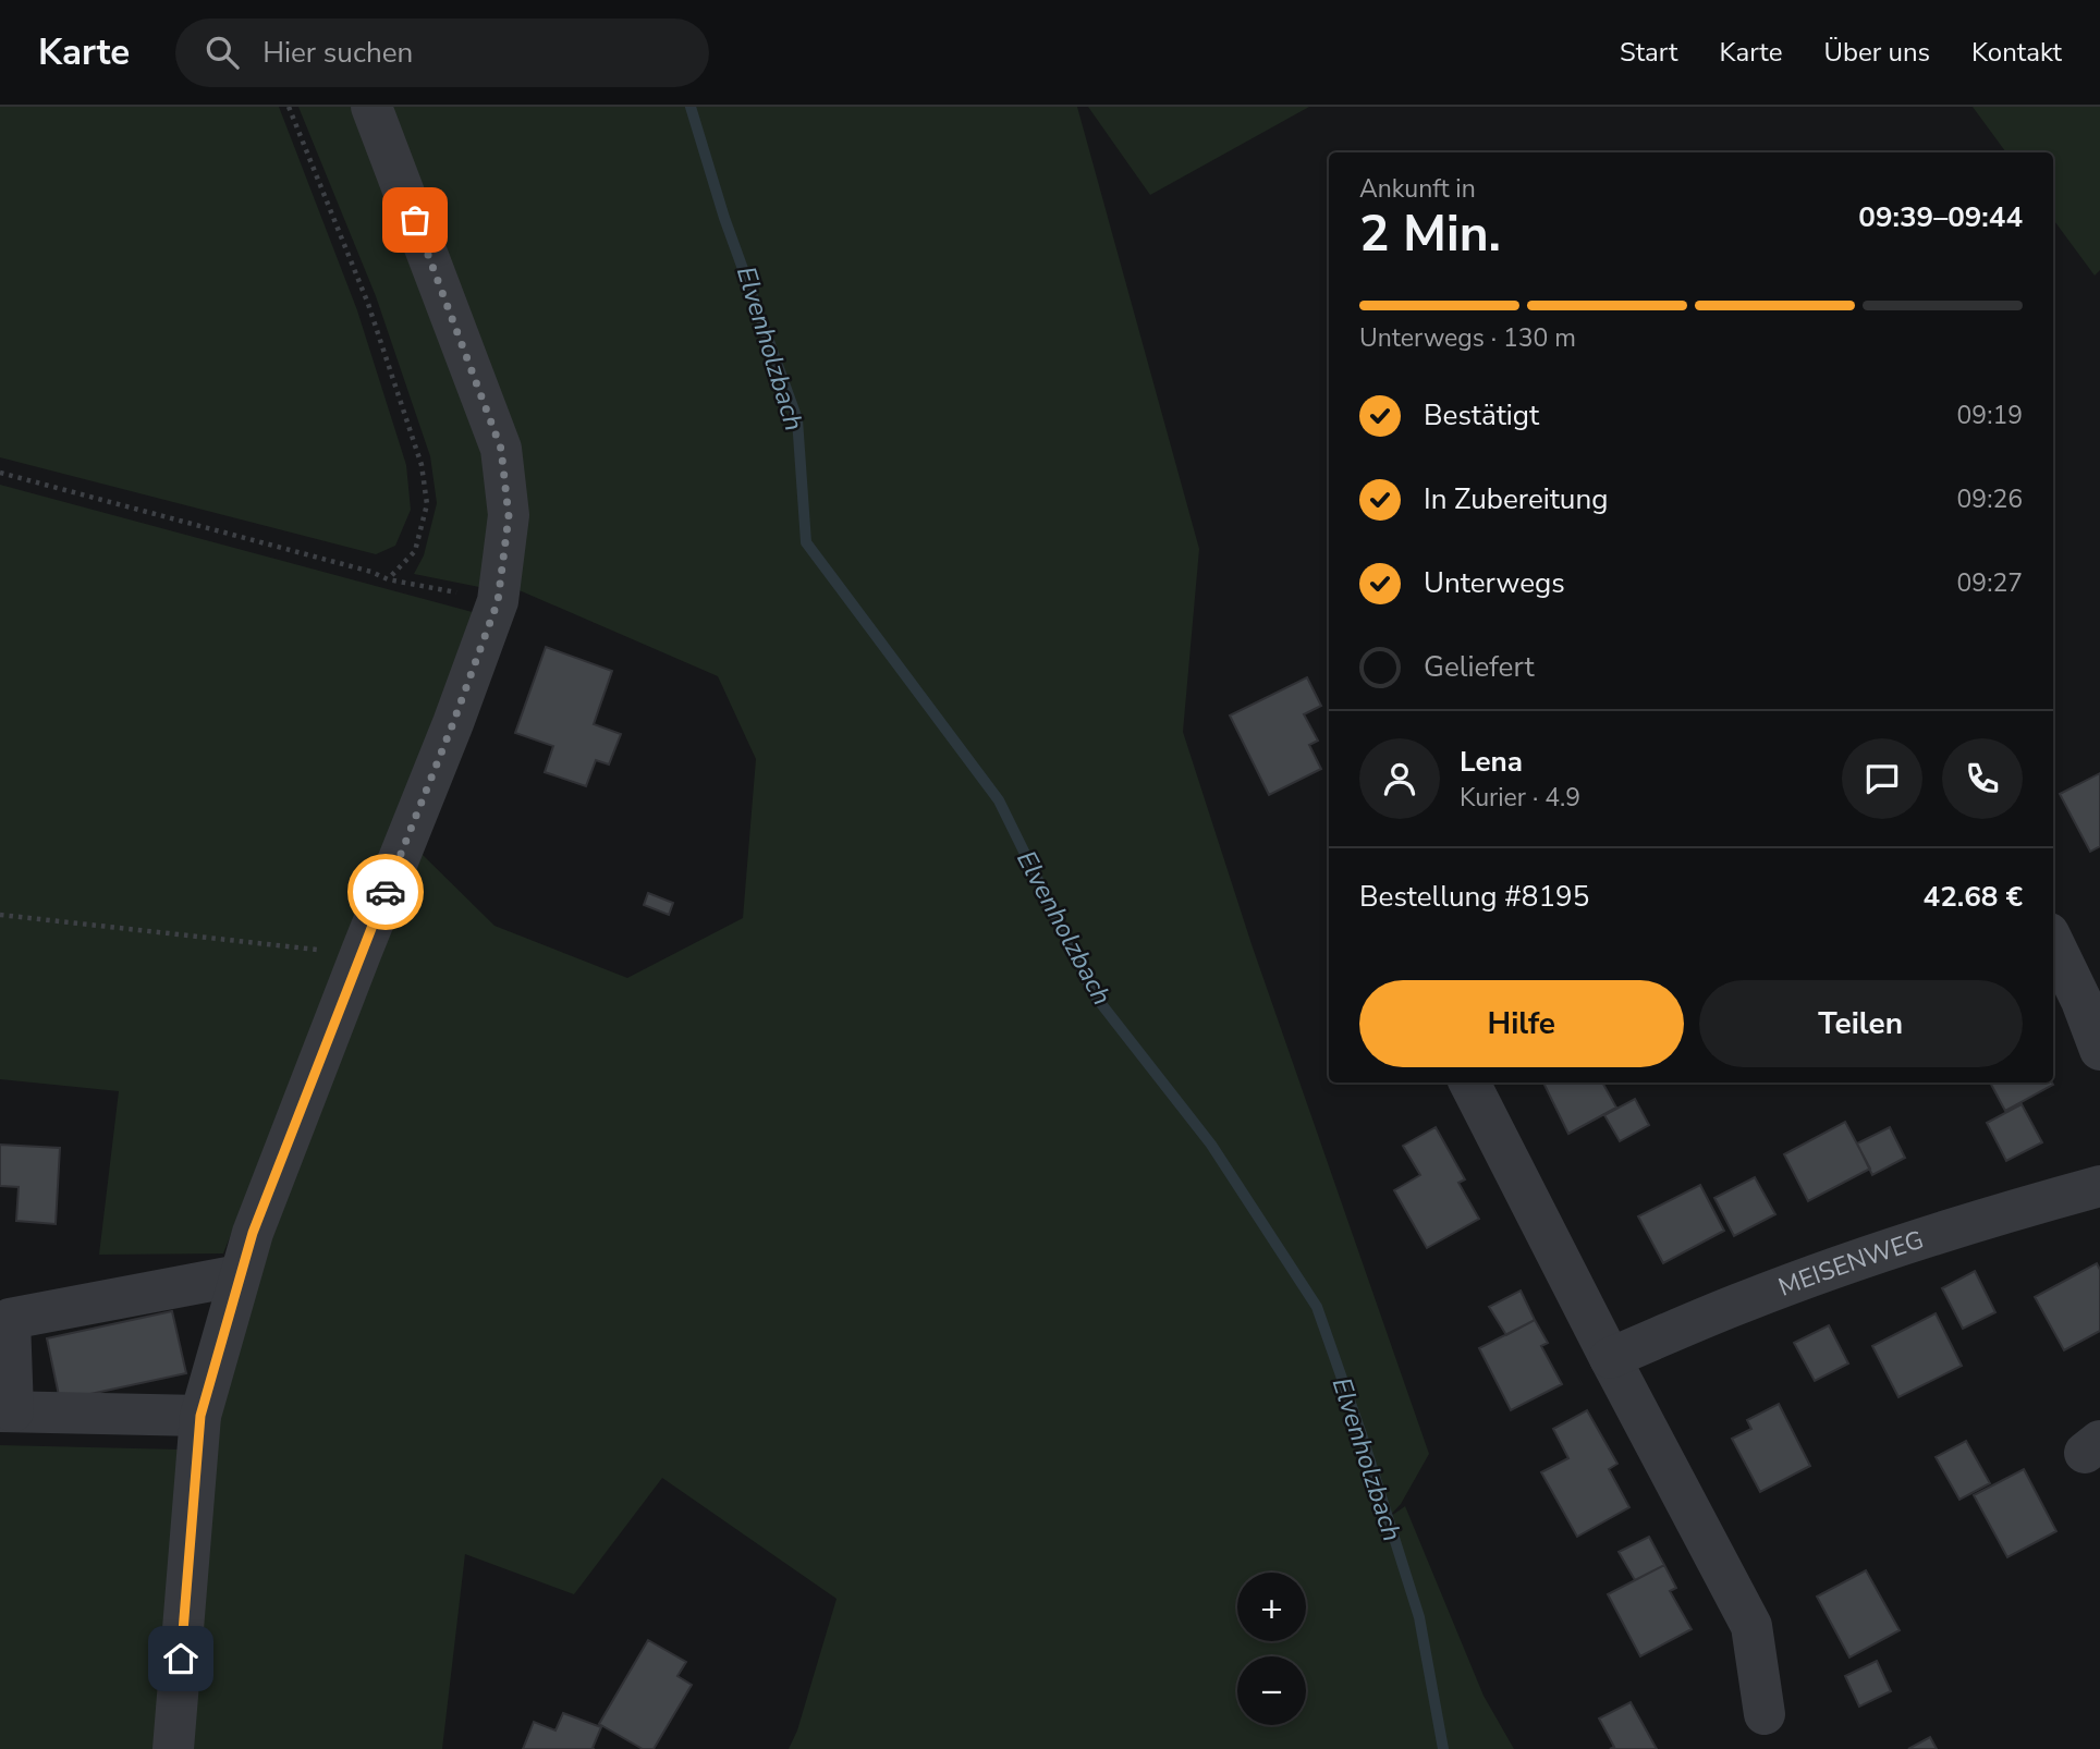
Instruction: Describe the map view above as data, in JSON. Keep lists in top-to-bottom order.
{
  "streets": {
    "street": ["MEISENWEG"]
  },
  "water": ["Elvenholzbach"],
  "page": {
    "header": "Karte",
    "search": "Hier suchen",
    "nav": [
      "Start",
      "Karte",
      "Über uns",
      "Kontakt"
    ],
    "heading": ["2 Min.", "Ankunft in", "09:39–09:44"],
    "panel": [
      "Lena",
      "Kurier · 4.9",
      "Bestellung #8195",
      "42.68 €"
    ],
    "bar": "Unterwegs · 130 m",
    "list": [
      ["Bestätigt", "09:19"],
      ["In Zubereitung", "09:26"],
      ["Unterwegs", "09:27"],
      "Geliefert"
    ],
    "buttons": ["Hilfe", "Teilen"],
    "map_buttons": ["+", "−"]
  }
}
